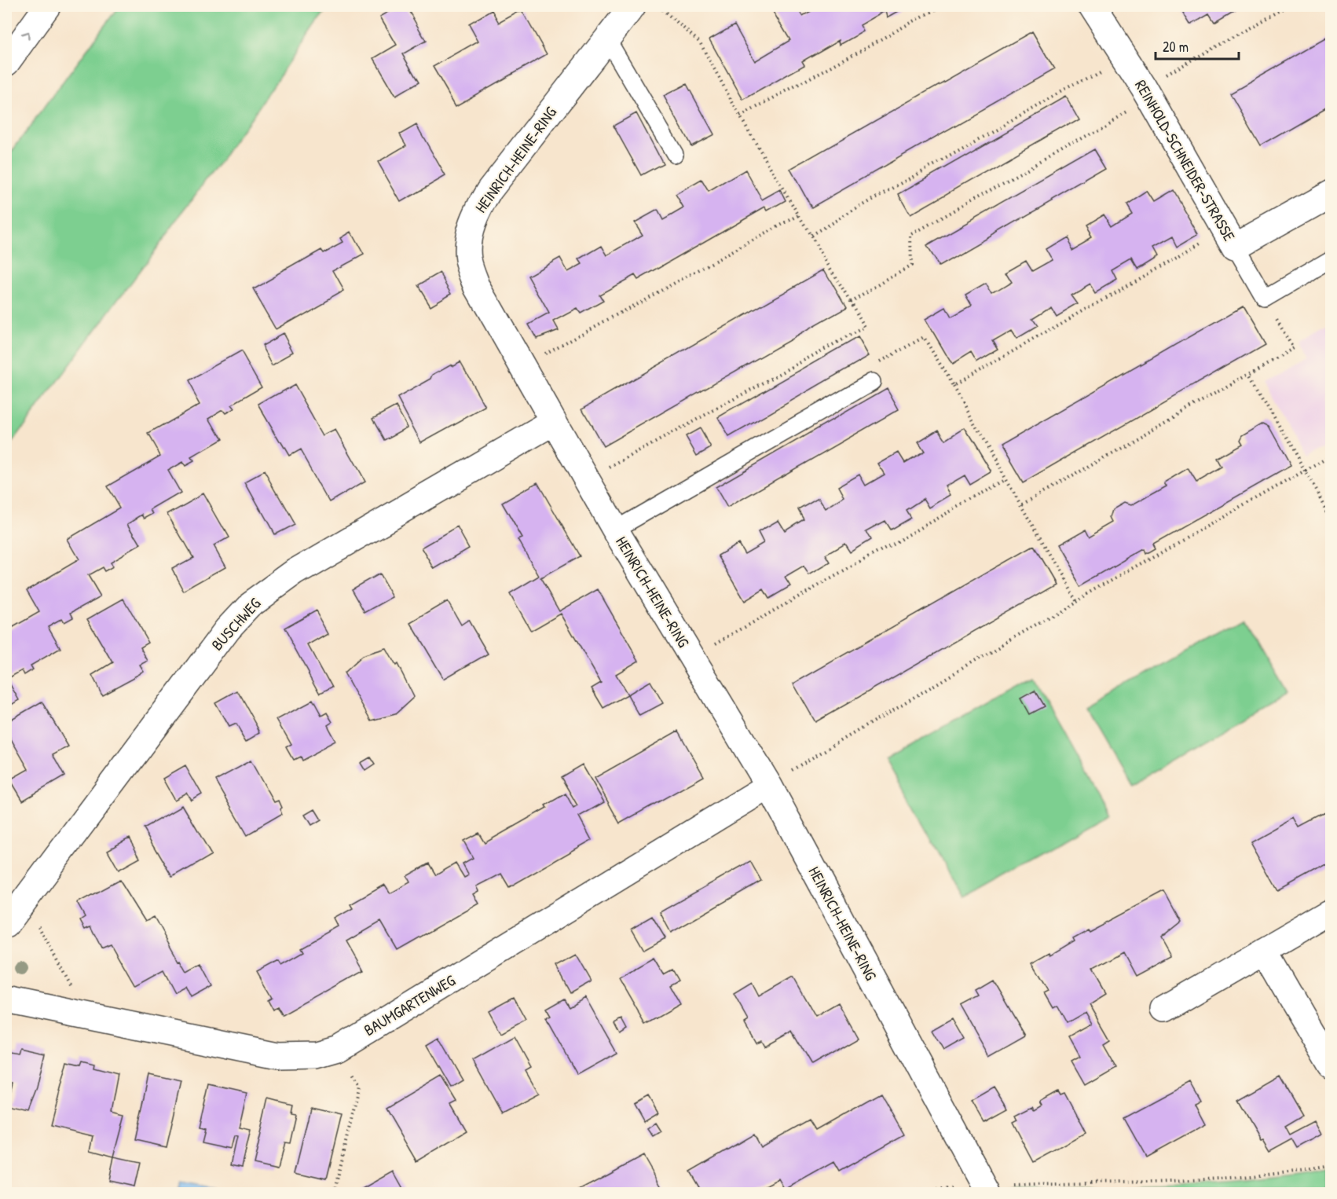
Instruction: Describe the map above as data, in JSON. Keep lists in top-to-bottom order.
{
  "streets": {
    "main road": [
      "HEINRICH-HEINE-RING",
      "REINHOLD-SCHNEIDER-STRASSE",
      "BUSCHWEG",
      "BAUMGARTENWEG"
    ]
  },
  "crossings": [
    ["HEINRICH-HEINE-RING", "BUSCHWEG"],
    ["HEINRICH-HEINE-RING", "BAUMGARTENWEG"]
  ],
  "scale_bar": "20 m"
}
